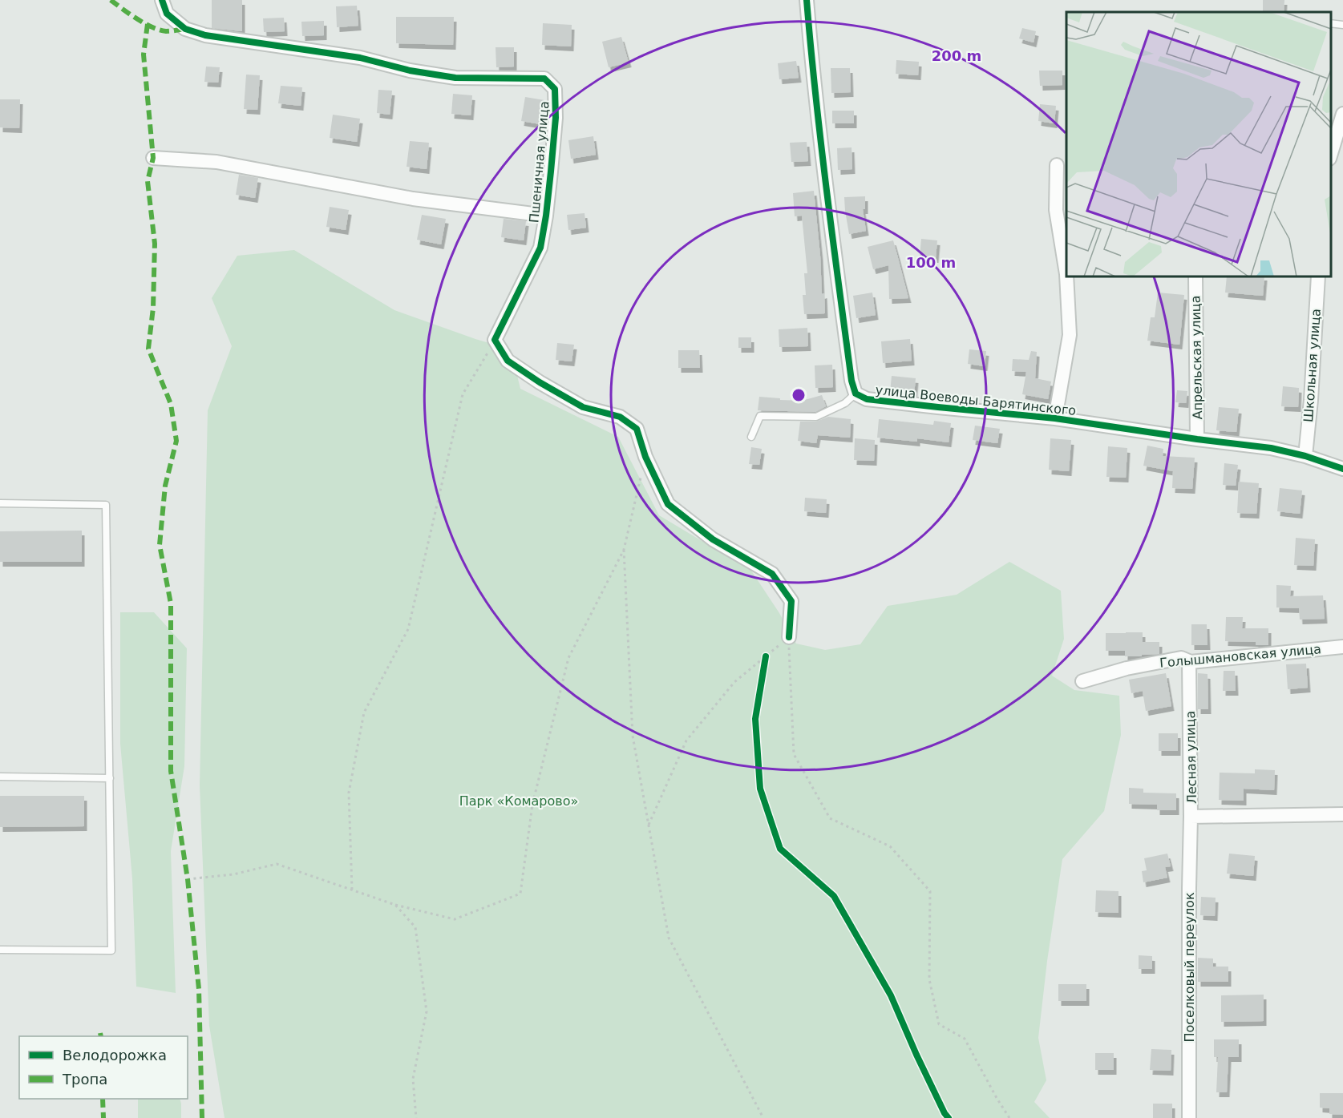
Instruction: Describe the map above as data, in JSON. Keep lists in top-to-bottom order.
{
  "streets": {
    "street": [
      "Пшеничная улица",
      "Апрельская улица",
      "Школьная улица",
      "улица Воеводы Барятинского",
      "Голышмановская улица",
      "Лесная улица",
      "Поселковый переулок"
    ]
  },
  "crossings": [
    ["Апрельская улица", "улица Воеводы Барятинского"],
    ["Школьная улица", "улица Воеводы Барятинского"],
    ["Голышмановская улица", "Лесная улица"],
    ["Лесная улица", "Поселковый переулок"]
  ],
  "parks": ["Парк «Комарово»"],
  "legend": ["Велодорожка", "Тропа"],
  "rings": ["200 m", "100 m"]
}
